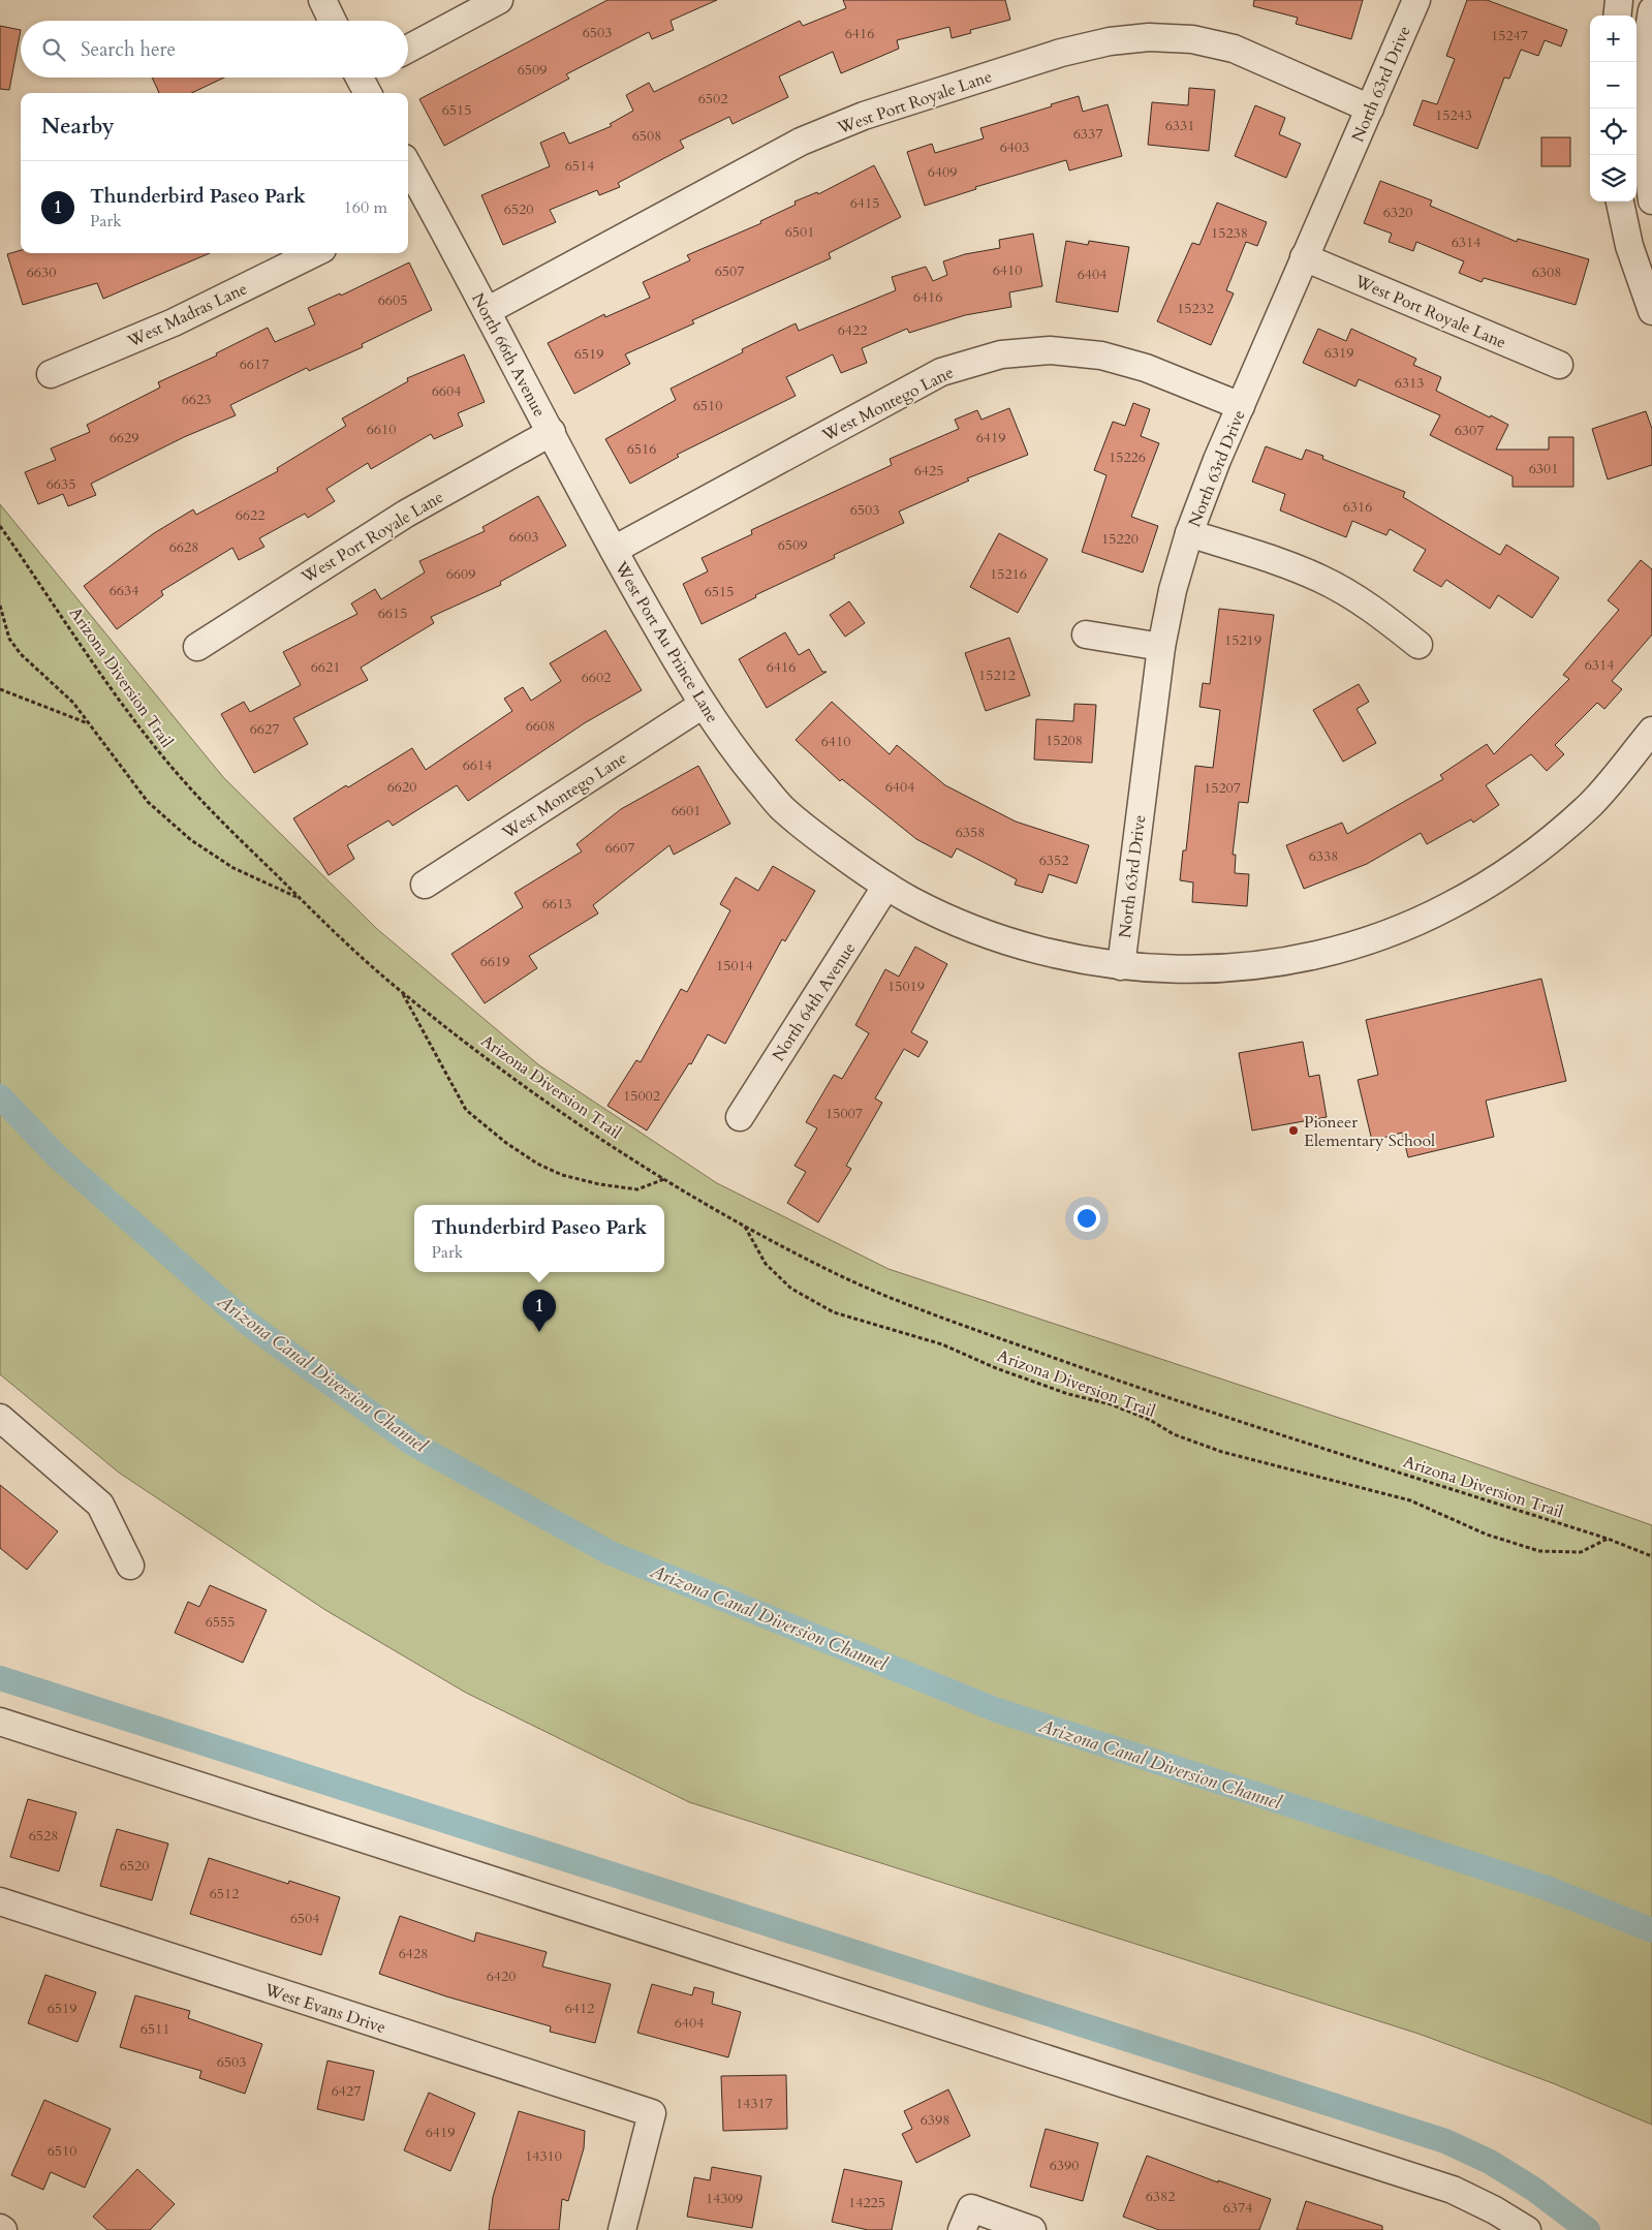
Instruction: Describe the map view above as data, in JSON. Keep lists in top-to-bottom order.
{
  "streets": {
    "street": [
      "North 63rd Drive",
      "West Port Royale Lane",
      "West Madras Lane",
      "North 66th Avenue",
      "West Montego Lane",
      "West Port Au Prince Lane",
      "North 64th Avenue",
      "West Evans Drive"
    ],
    "path": ["Arizona Diversion Trail"]
  },
  "crossings": [
    ["North 63rd Drive", "West Port Royale Lane"],
    ["North 63rd Drive", "West Montego Lane"],
    ["North 63rd Drive", "West Port Au Prince Lane"],
    ["West Port Royale Lane", "North 66th Avenue"],
    ["North 66th Avenue", "West Montego Lane"],
    ["North 66th Avenue", "West Port Au Prince Lane"],
    ["West Montego Lane", "West Port Au Prince Lane"],
    ["West Port Au Prince Lane", "North 64th Avenue"]
  ],
  "water": ["Arizona Canal Diversion Channel"],
  "places": ["Pioneer Elementary School"],
  "house_numbers": [
    "6503",
    "6416",
    "15247",
    "6509",
    "6502",
    "6515",
    "15243",
    "6331",
    "6337",
    "6508",
    "6403",
    "6514",
    "6409",
    "6415",
    "6520",
    "6320",
    "6501",
    "15238",
    "6314",
    "6410",
    "6507",
    "6630",
    "6308",
    "6404",
    "6416",
    "6605",
    "15232",
    "6422",
    "6319",
    "6519",
    "6617",
    "6313",
    "6604",
    "6623",
    "6510",
    "6610",
    "6307",
    "6629",
    "6419",
    "6516",
    "15226",
    "6301",
    "6425",
    "6635",
    "6316",
    "6503",
    "6622",
    "6603",
    "15220",
    "6509",
    "6628",
    "6609",
    "15216",
    "6634",
    "6515",
    "6615",
    "15219",
    "6314",
    "6621",
    "6416",
    "15212",
    "6602",
    "6608",
    "6627",
    "15208",
    "6410",
    "6614",
    "6620",
    "6404",
    "15207",
    "6601",
    "6358",
    "6607",
    "6338",
    "6352",
    "6613",
    "6619",
    "15014",
    "15019",
    "15002",
    "15007",
    "6555",
    "6528",
    "6520",
    "6512",
    "6504",
    "6428",
    "6420",
    "6519",
    "6412",
    "6404",
    "6511",
    "6503",
    "6427",
    "14317",
    "6398",
    "6419",
    "6510",
    "14310",
    "6390",
    "6382",
    "14309",
    "14225",
    "6374"
  ],
  "page": {
    "map_buttons": ["+", "−"],
    "search": "Search here",
    "heading": "Nearby",
    "list": [
      {
        "mark": "1",
        "name": "Thunderbird Paseo Park",
        "note": "Park",
        "value": "160 m"
      }
    ],
    "popup": ["Thunderbird Paseo Park", "Park"],
    "pins": "1"
  }
}
